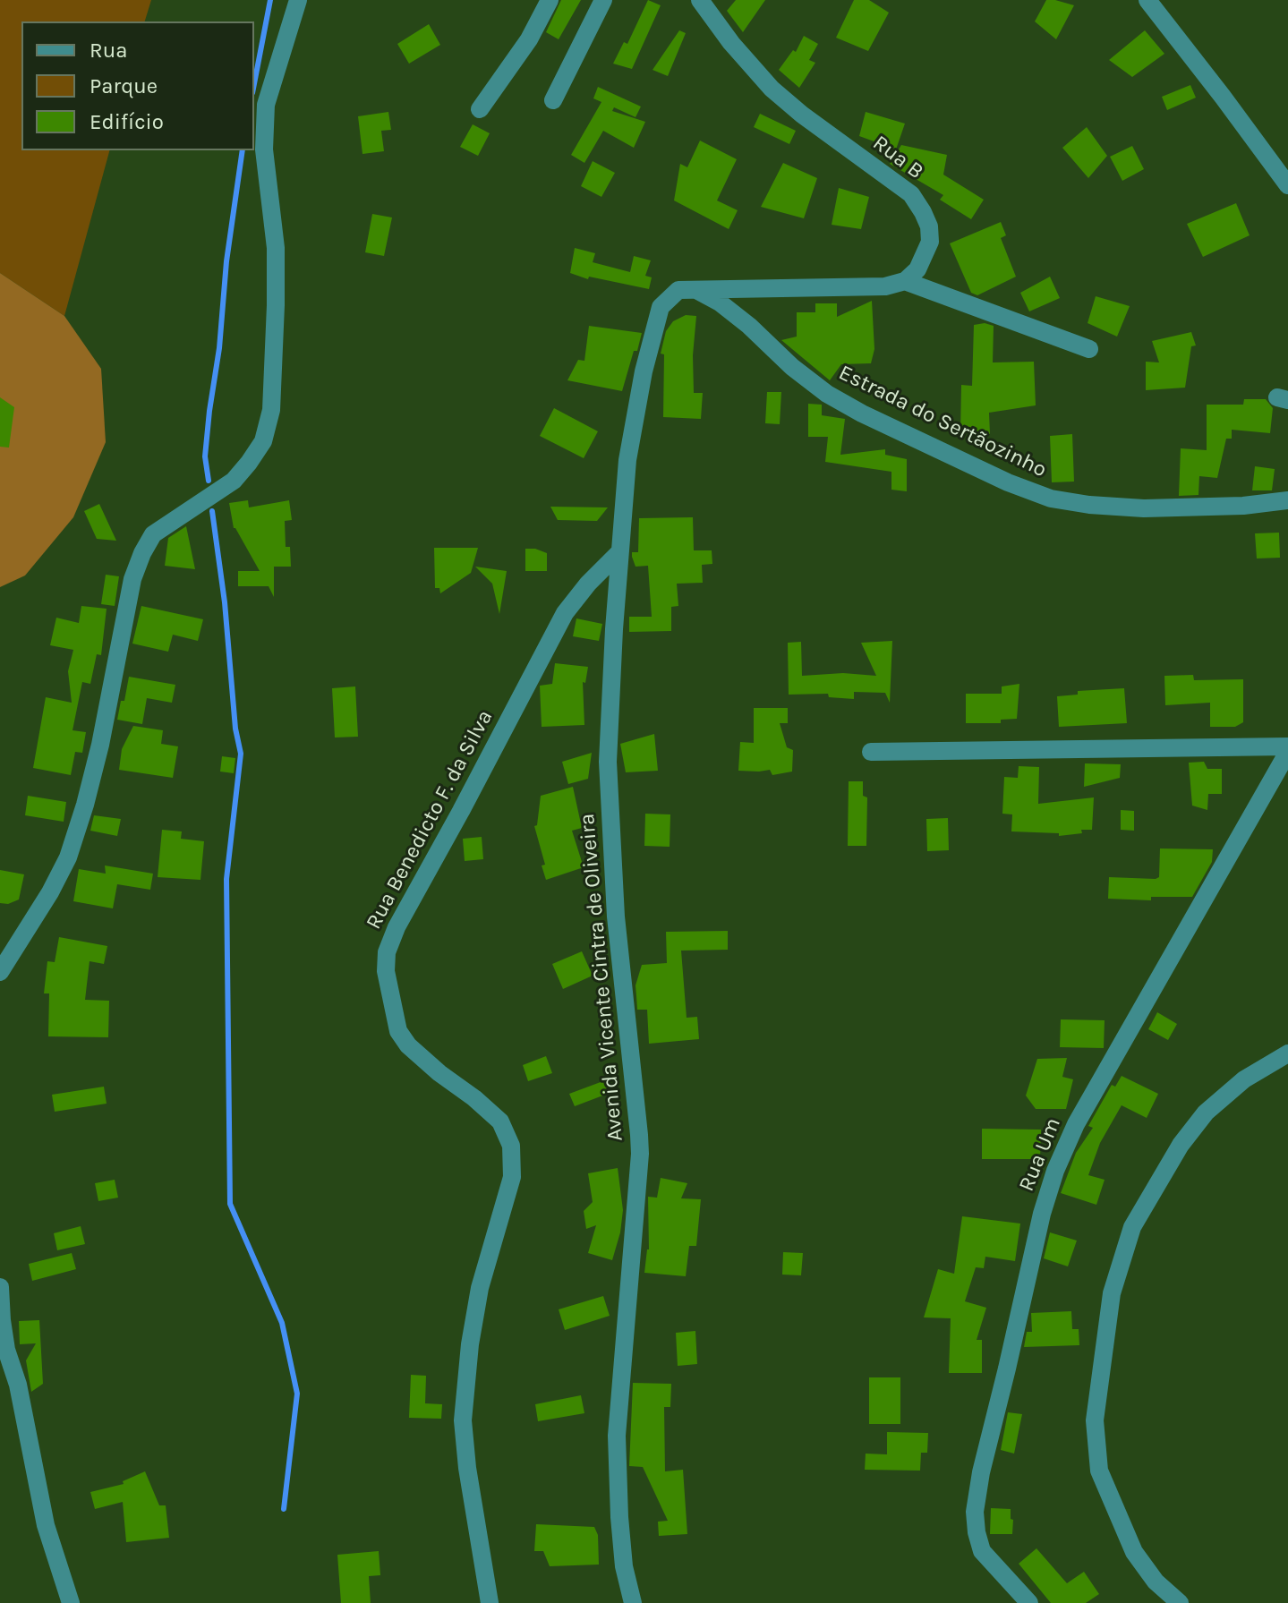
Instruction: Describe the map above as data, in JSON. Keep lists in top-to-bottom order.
{
  "streets": {
    "street": [
      "Rua B",
      "Estrada do Sertãozinho",
      "Rua Benedicto F. da Silva",
      "Avenida Vicente Cintra de Oliveira",
      "Rua Um"
    ]
  },
  "crossings": [
    ["Estrada do Sertãozinho", "Avenida Vicente Cintra de Oliveira"],
    ["Rua Benedicto F. da Silva", "Avenida Vicente Cintra de Oliveira"]
  ],
  "legend": ["Rua", "Parque", "Edifício"]
}
